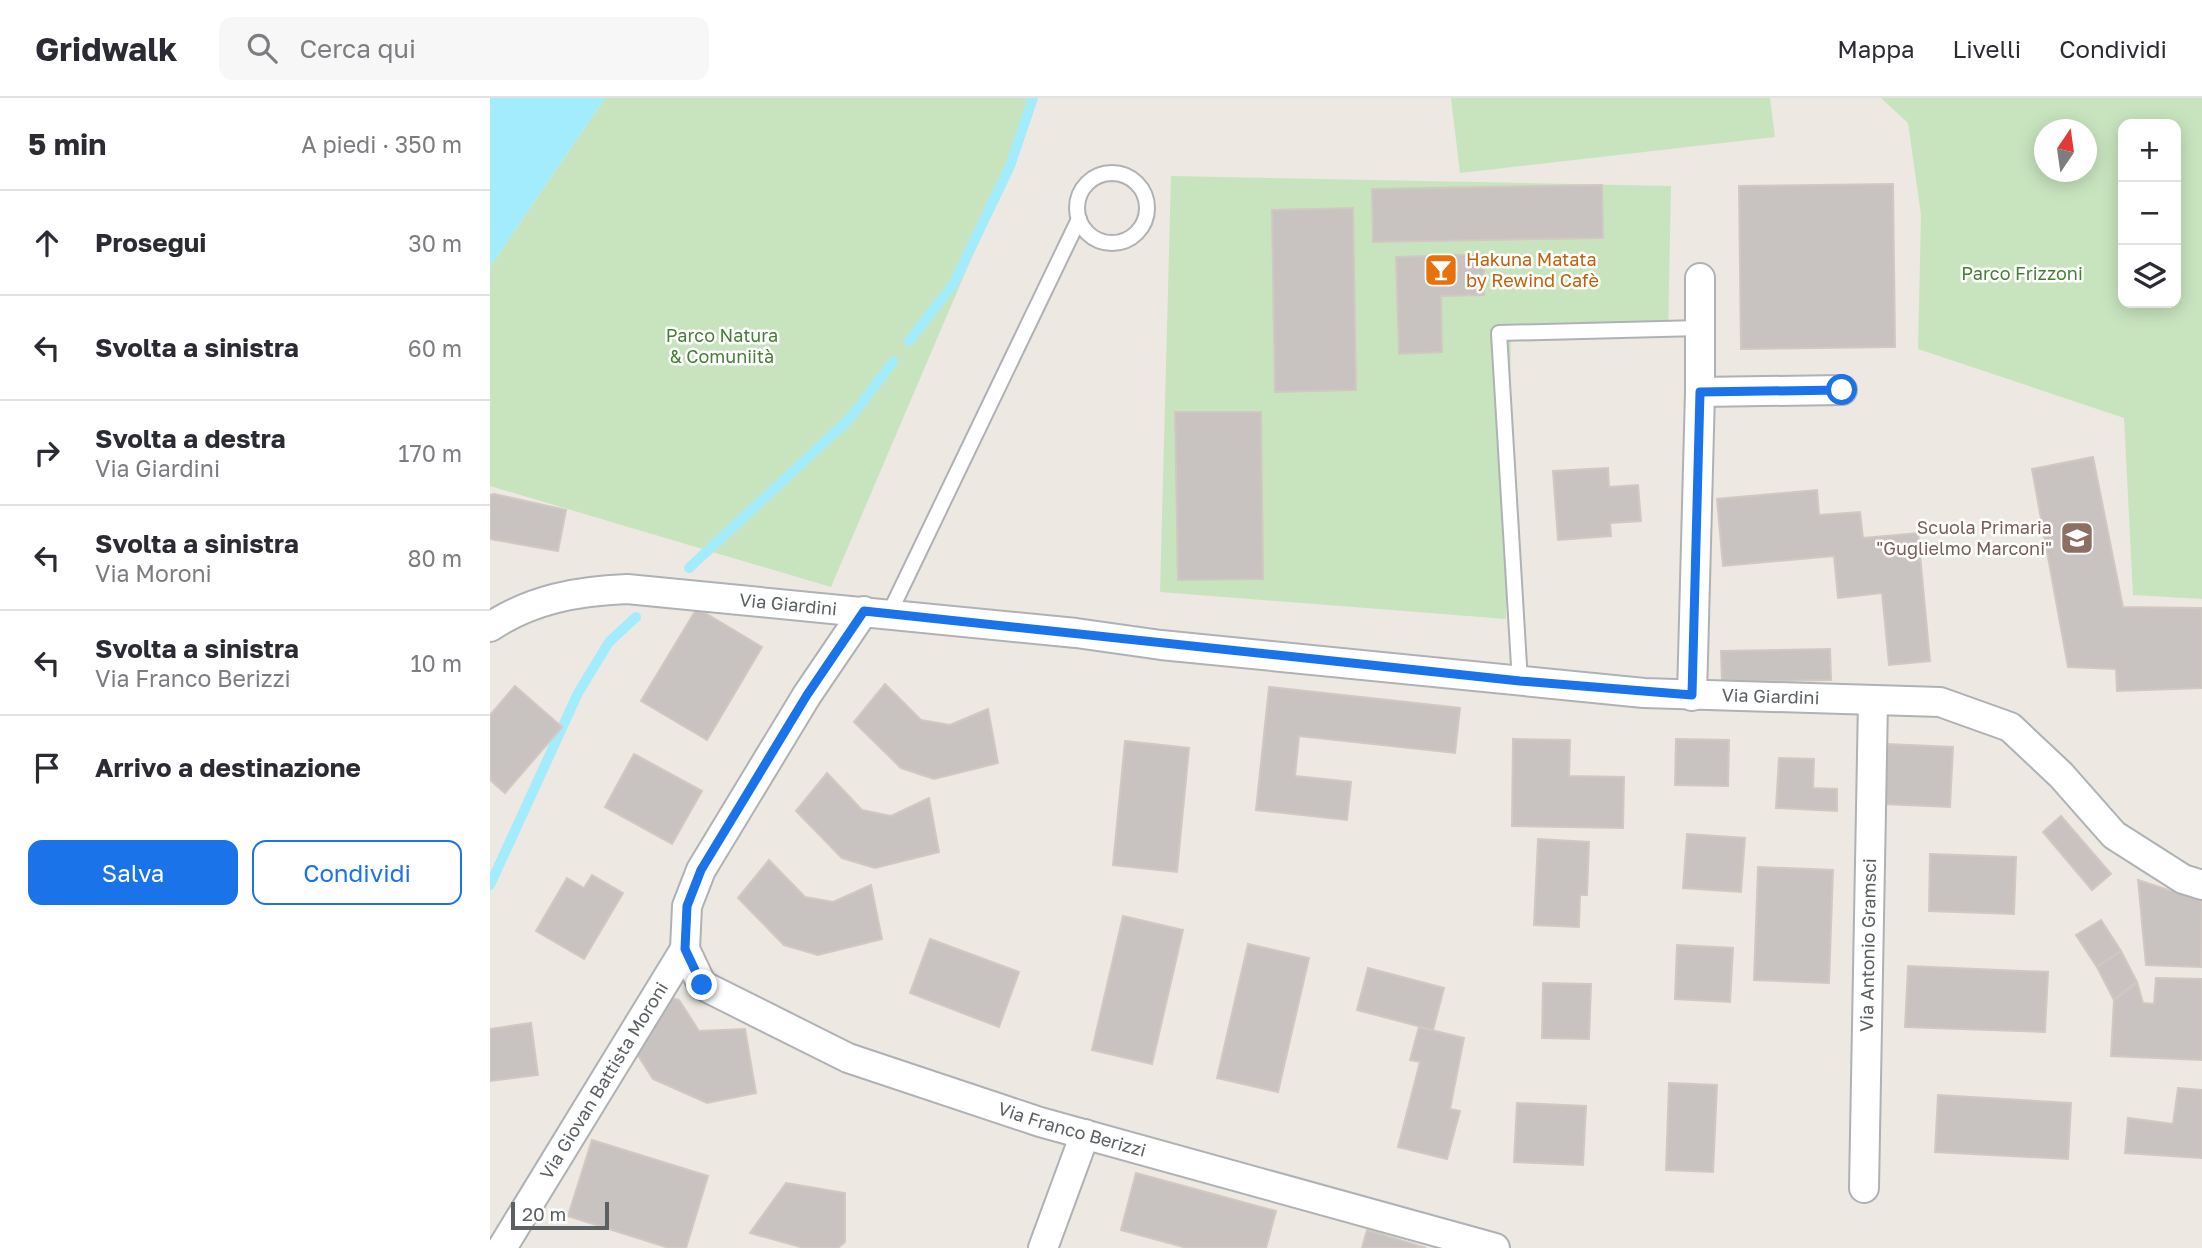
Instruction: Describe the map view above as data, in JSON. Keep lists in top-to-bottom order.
{
  "streets": {
    "street": [
      "Via Giardini",
      "Via Antonio Gramsci",
      "Via Giovan Battista Moroni",
      "Via Franco Berizzi"
    ]
  },
  "crossings": [
    ["Via Giardini", "Via Antonio Gramsci"],
    ["Via Giovan Battista Moroni", "Via Franco Berizzi"]
  ],
  "parks": ["Parco Frizzoni", "Parco Natura & Comuniità"],
  "places": {
    "bar": ["Hakuna Matata by Rewind Cafè"],
    "school or university": ["Scuola Primaria \"Guglielmo Marconi\""]
  },
  "scale_bar": "20 m",
  "north": "top",
  "page": {
    "header": "Gridwalk",
    "search": "Cerca qui",
    "nav": ["Mappa", "Livelli", "Condividi"],
    "heading": ["5 min", "A piedi · 350 m"],
    "map_buttons": ["+", "−"],
    "list": [
      ["Prosegui", "30 m"],
      ["Svolta a sinistra", "60 m"],
      ["Svolta a destra", "Via Giardini", "170 m"],
      ["Svolta a sinistra", "Via Moroni", "80 m"],
      ["Svolta a sinistra", "Via Franco Berizzi", "10 m"],
      "Arrivo a destinazione"
    ],
    "buttons": ["Salva", "Condividi"],
    "scale": "20 m"
  }
}
